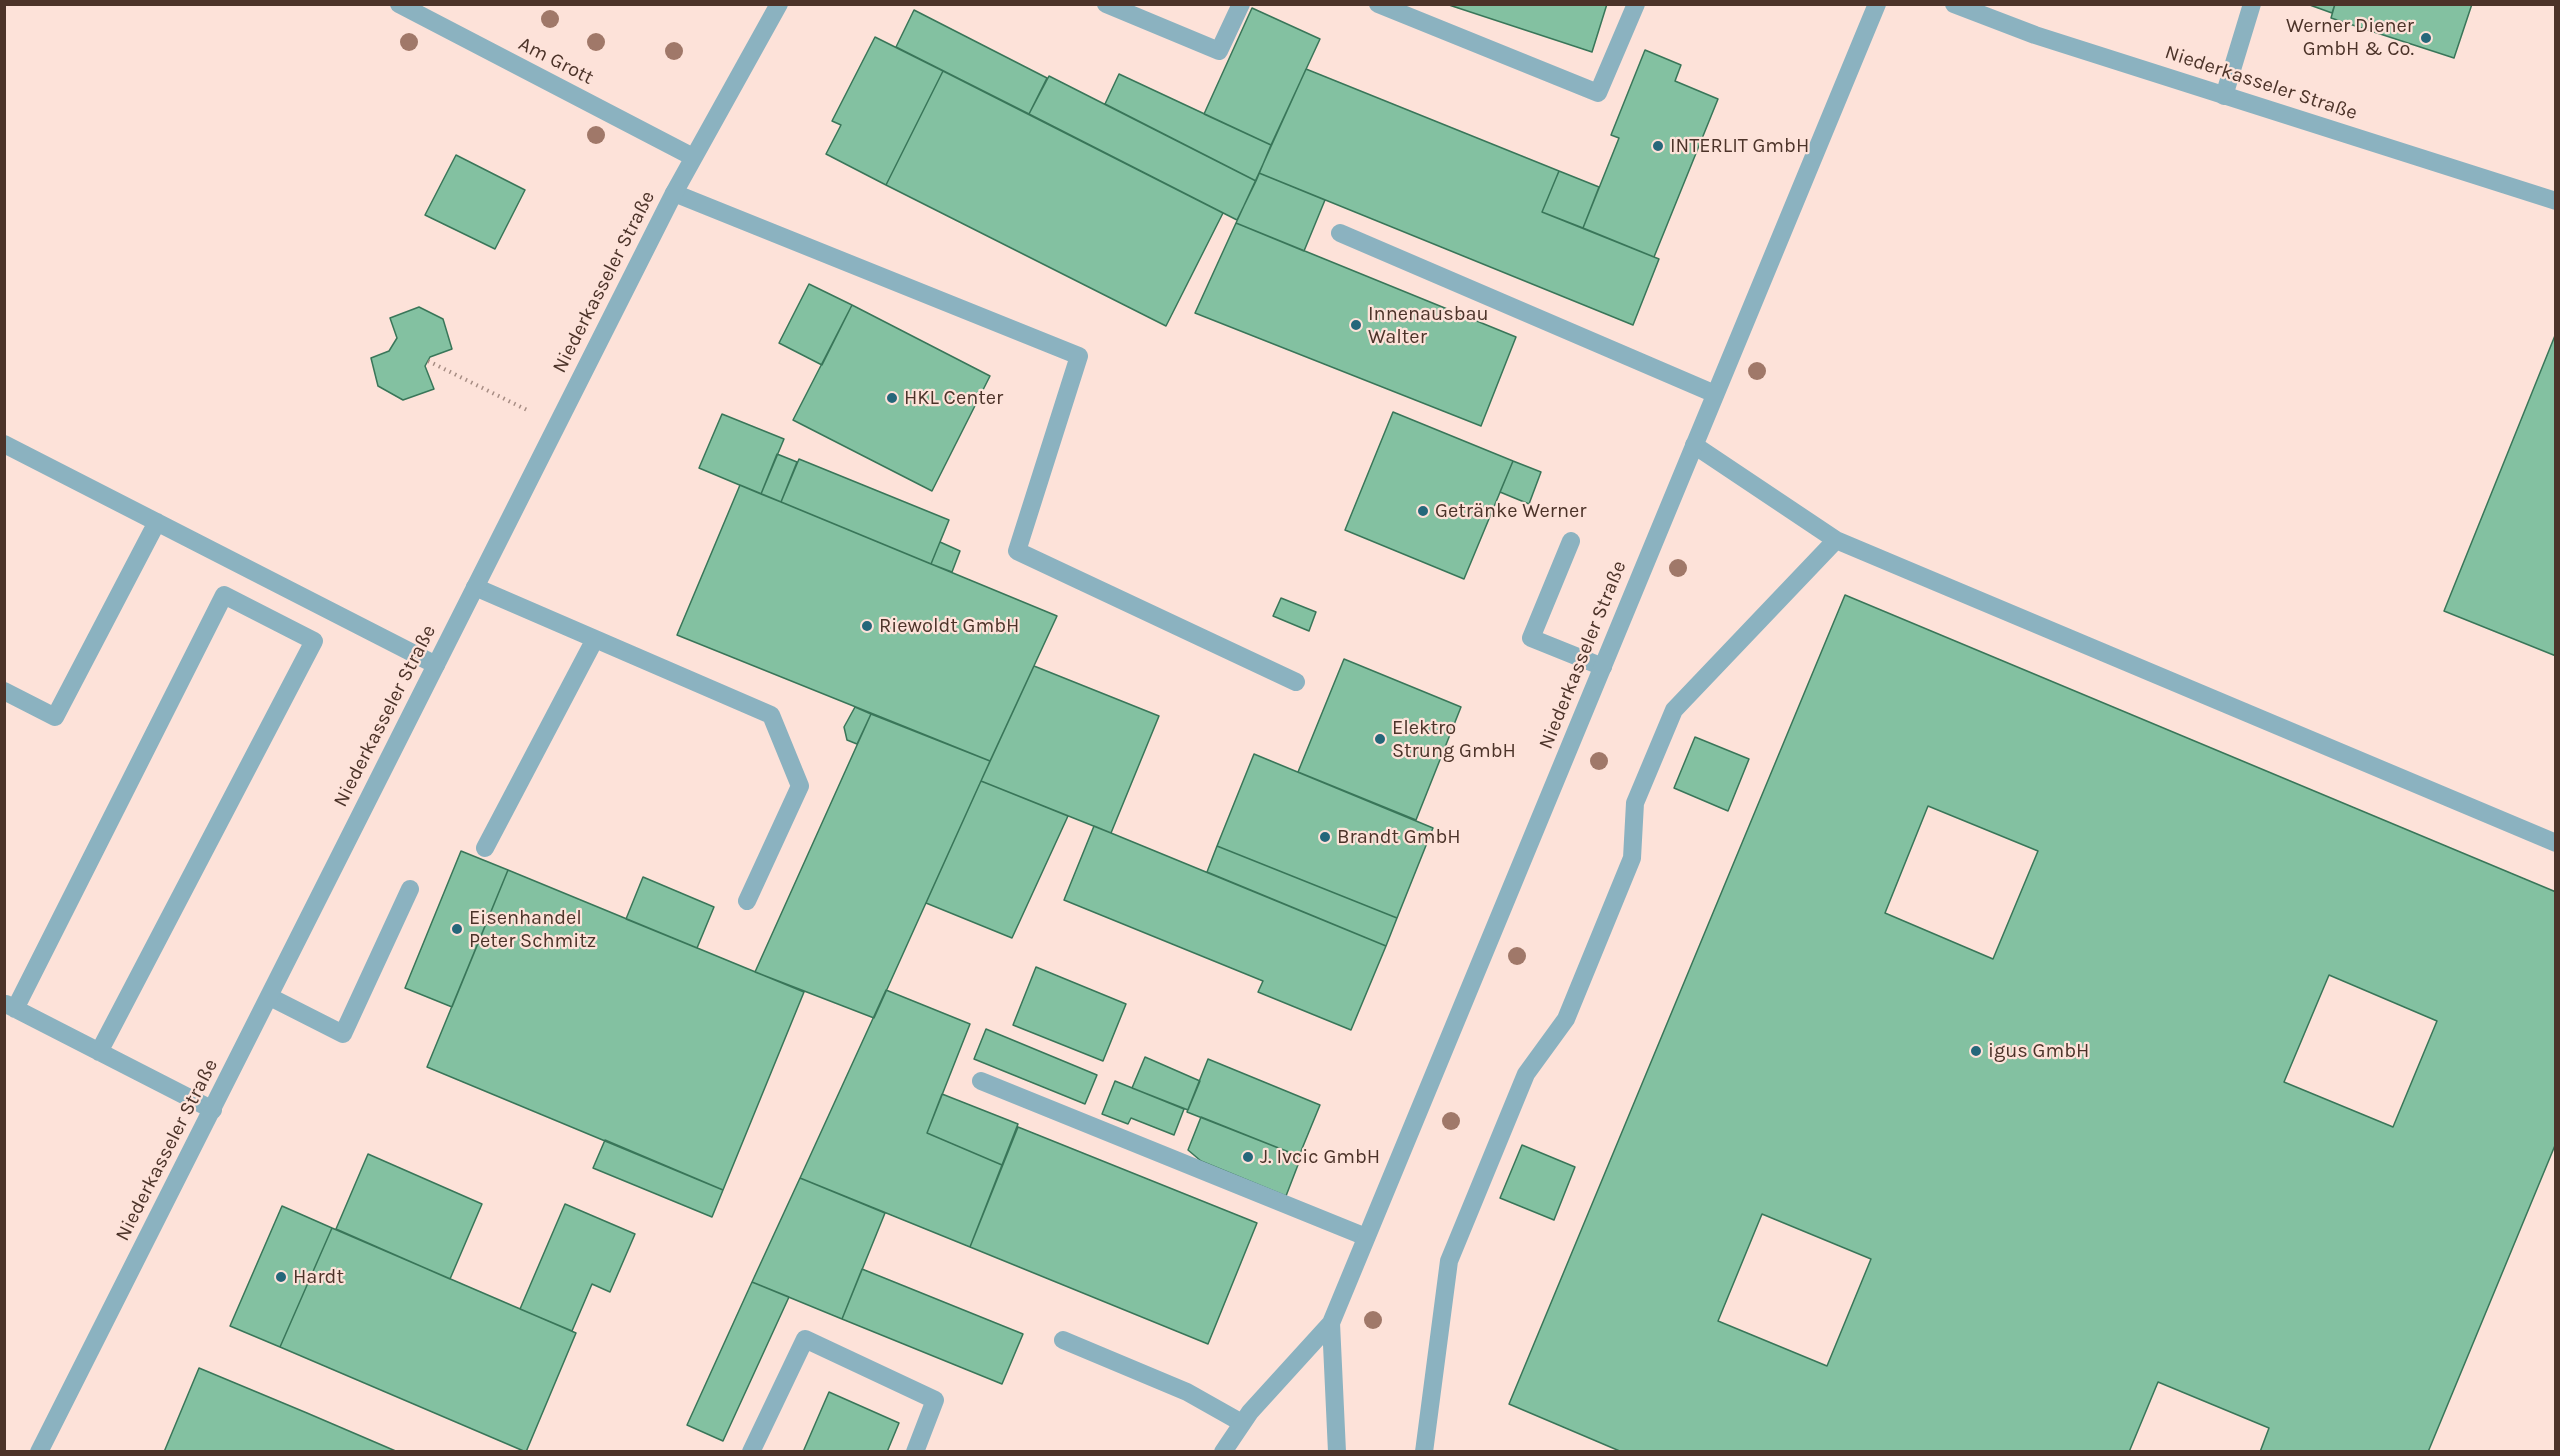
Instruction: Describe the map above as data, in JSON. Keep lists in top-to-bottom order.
{
  "streets": {
    "street": ["Am Grott", "Niederkasseler Straße"]
  },
  "crossings": [
    ["Am Grott", "Niederkasseler Straße"]
  ],
  "places": [
    "Werner Diener GmbH & Co.",
    "INTERLIT GmbH",
    "Innenausbau Walter",
    "HKL Center",
    "Getränke Werner",
    "Riewoldt GmbH",
    "Elektro Strung GmbH",
    "Brandt GmbH",
    "Eisenhandel Peter Schmitz",
    "igus GmbH",
    "J. Ivcic GmbH",
    "Hardt"
  ]
}
